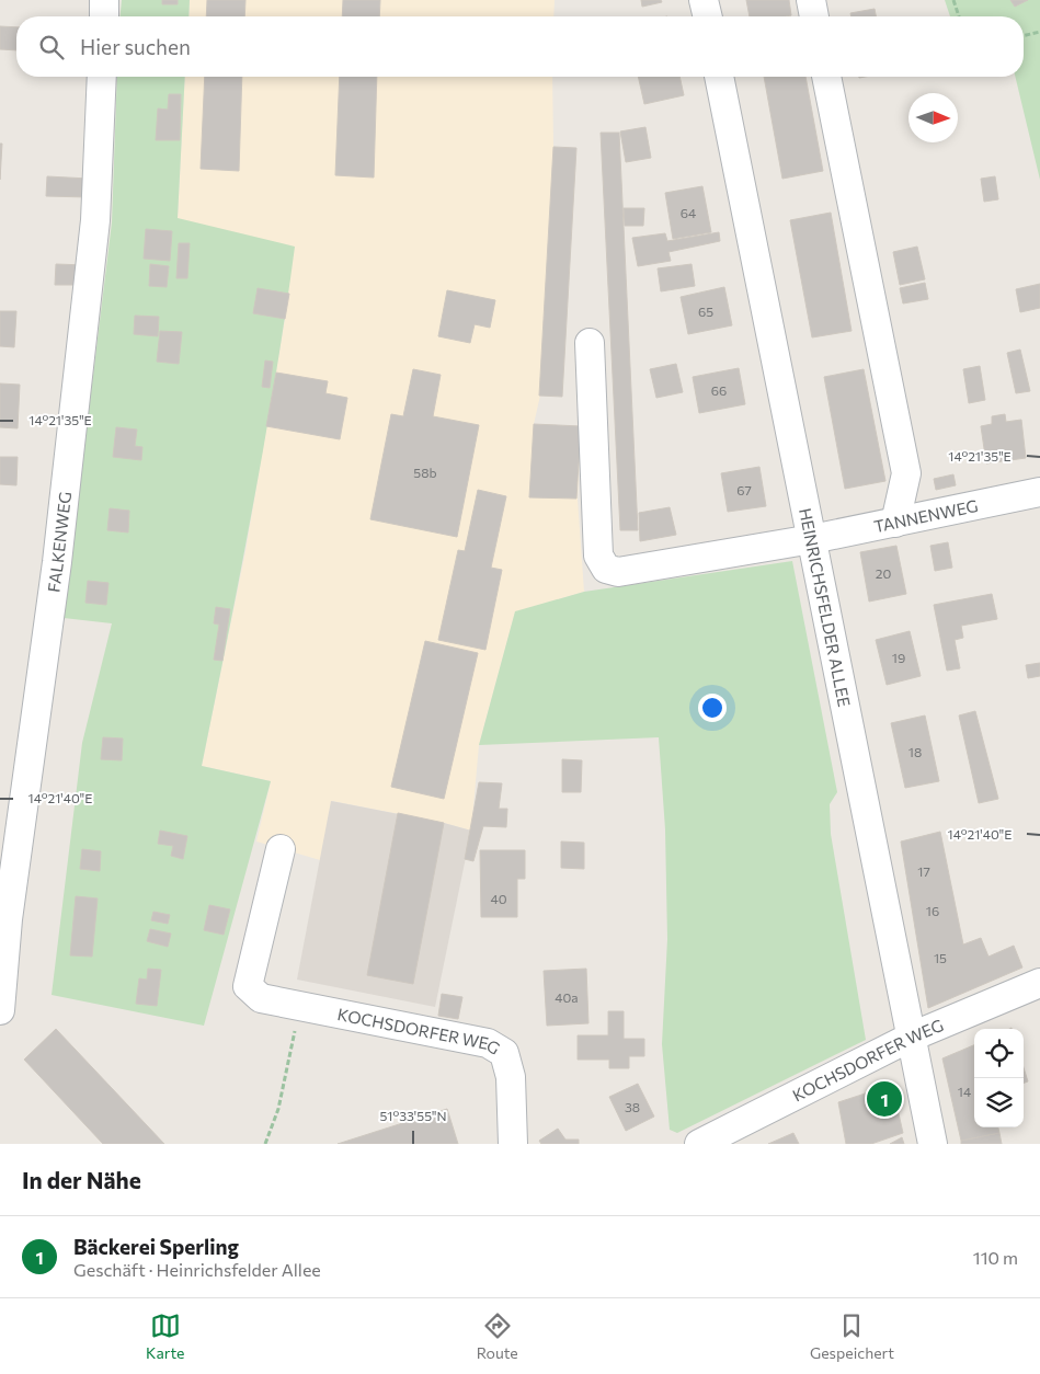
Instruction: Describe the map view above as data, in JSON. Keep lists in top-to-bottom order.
{
  "streets": {
    "street": [
      "TANNENWEG",
      "FALKENWEG",
      "HEINRICHSFELDER ALLEE",
      "KOCHSDORFER WEG"
    ]
  },
  "crossings": [
    ["TANNENWEG", "HEINRICHSFELDER ALLEE"],
    ["HEINRICHSFELDER ALLEE", "KOCHSDORFER WEG"]
  ],
  "house_numbers": [
    "64",
    "65",
    "66",
    "58b",
    "67",
    "20",
    "19",
    "18",
    "17",
    "40",
    "16",
    "15",
    "40a",
    "14",
    "38"
  ],
  "north": "right",
  "page": {
    "search": "Hier suchen",
    "pins": "1",
    "heading": "In der Nähe",
    "list": [
      {
        "mark": "1",
        "name": "Bäckerei Sperling",
        "note": "Geschäft · Heinrichsfelder Allee",
        "value": "110 m"
      }
    ],
    "nav": ["Karte", "Route", "Gespeichert"]
  },
  "coordinates": ["14°21'35\"E", "14°21'40\"E", "51°33'55\"N"]
}
